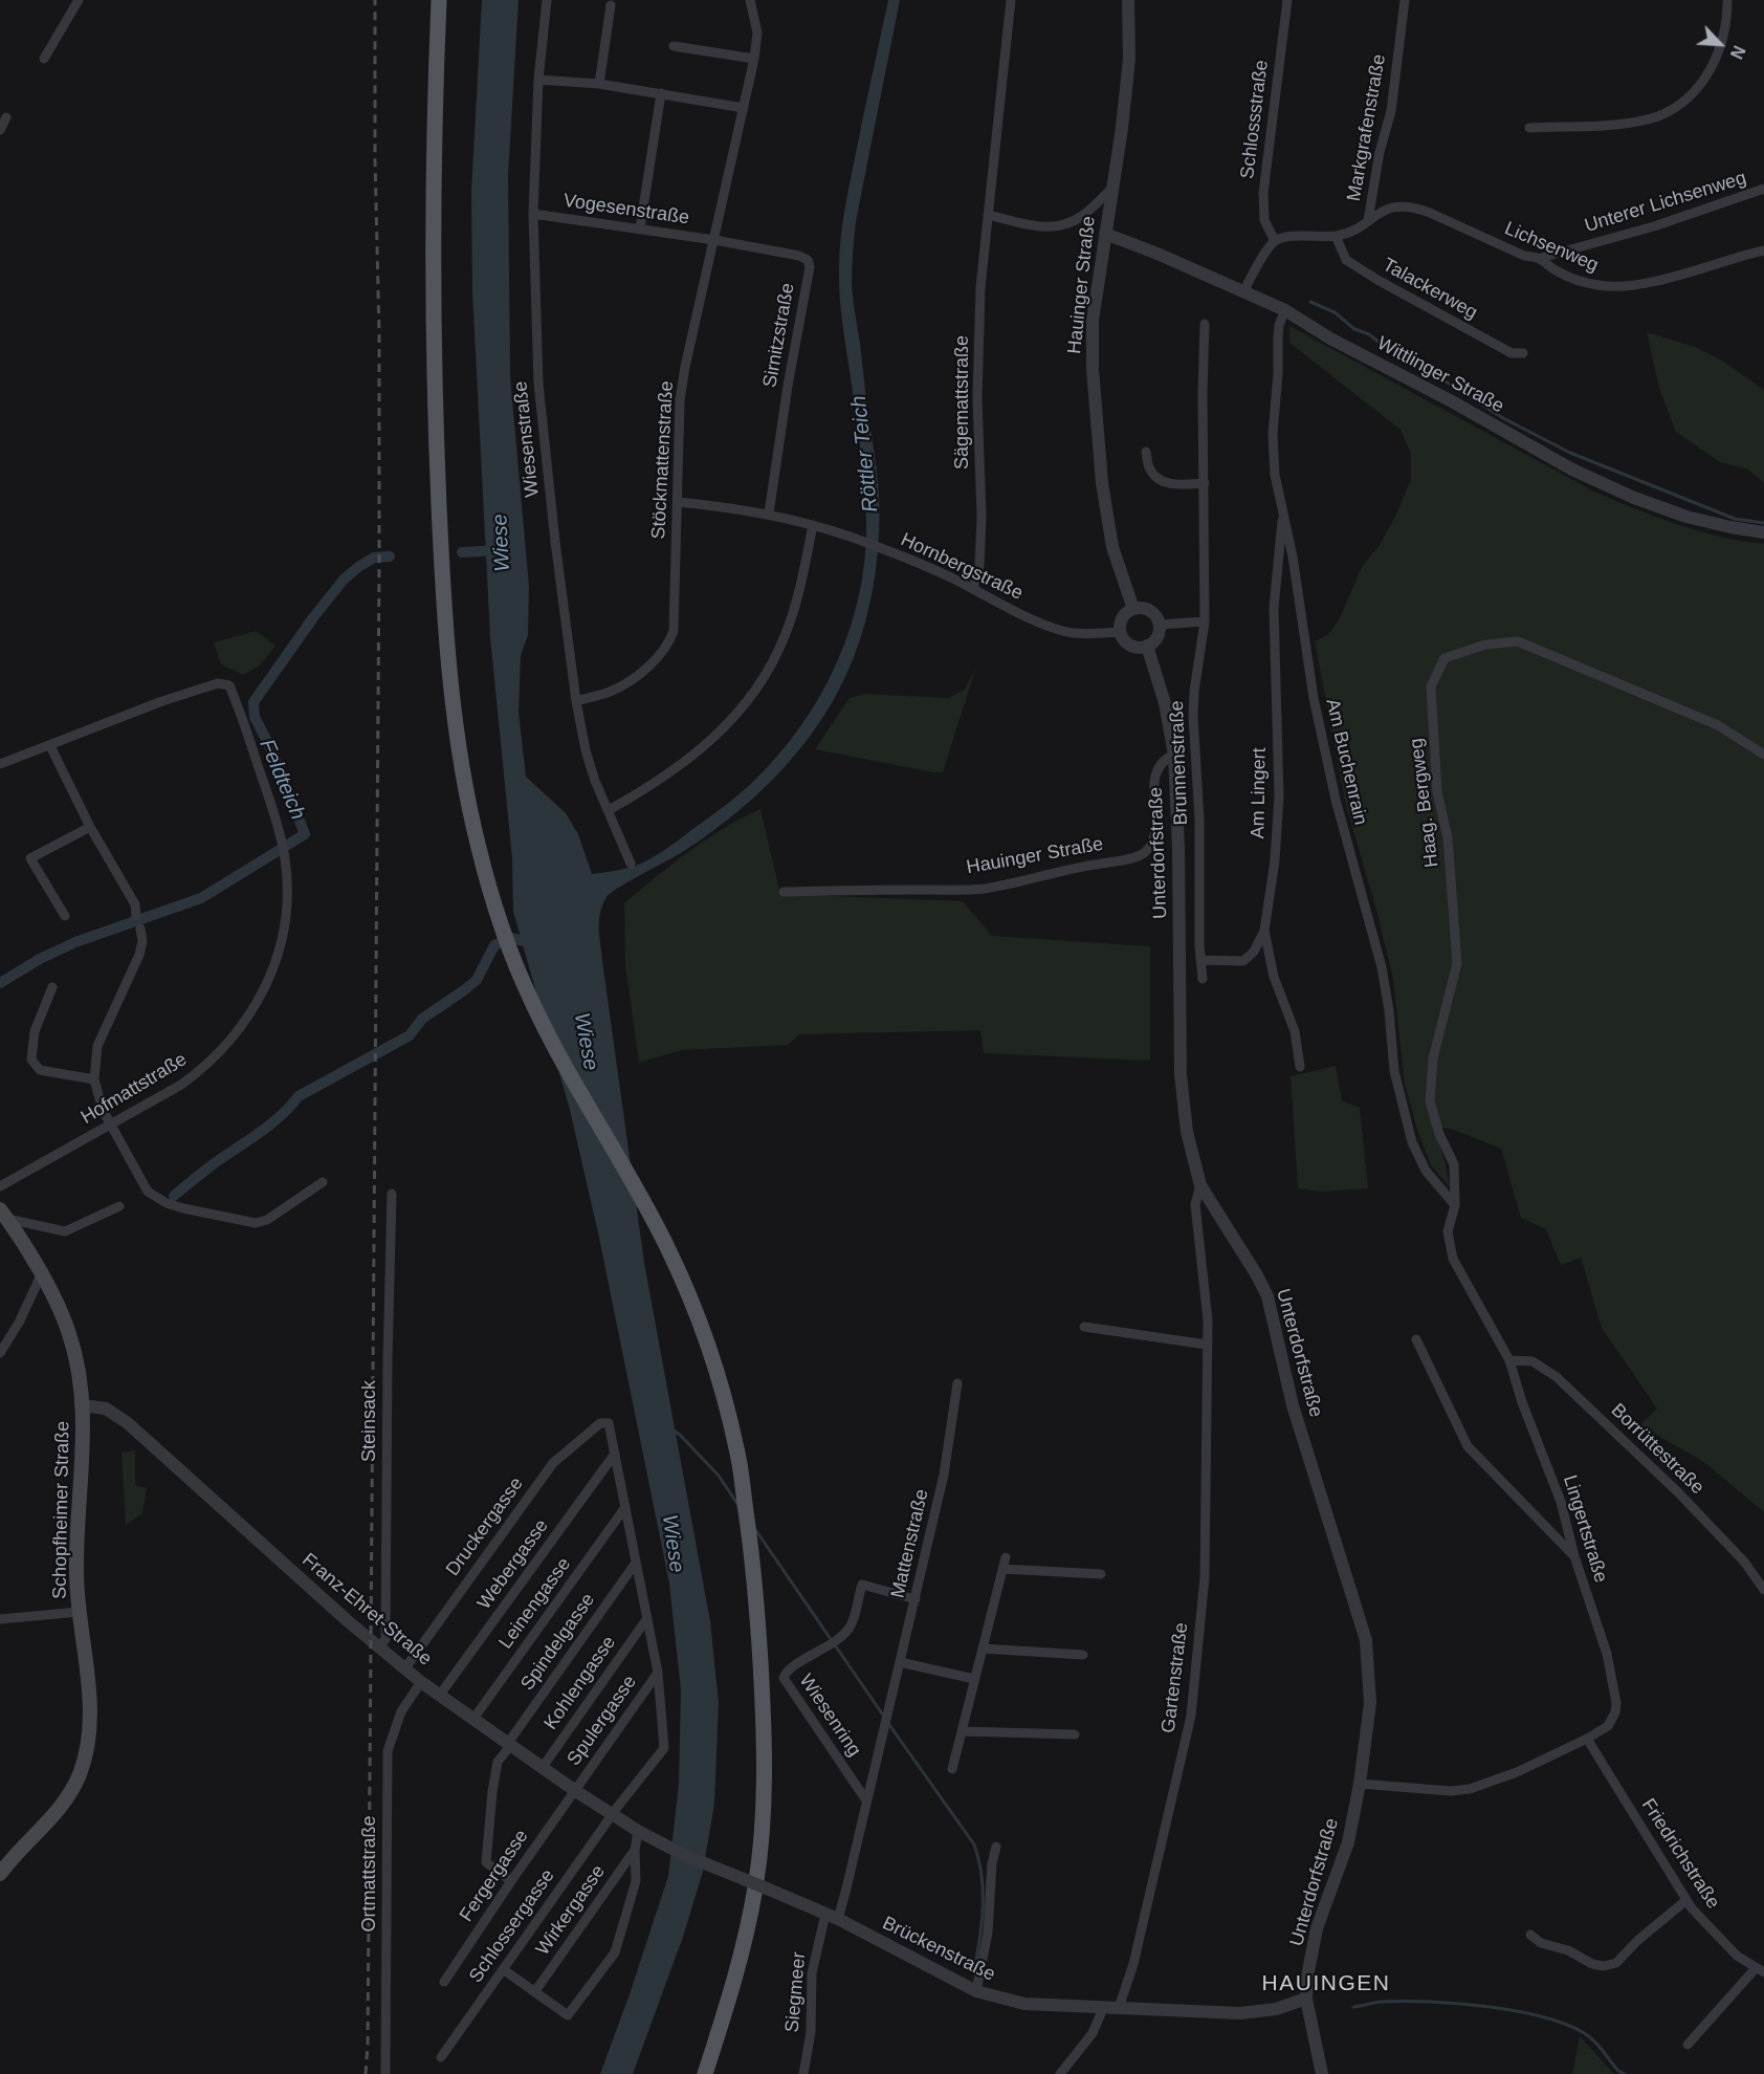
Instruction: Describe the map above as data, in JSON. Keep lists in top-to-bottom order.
{
  "streets": {
    "main road": ["Schopfheimer Straße"],
    "street": [
      "Schlossstraße",
      "Markgrafenstraße",
      "Unterer Lichsenweg",
      "Vogesenstraße",
      "Lichsenweg",
      "Hauinger Straße",
      "Talackerweg",
      "Sirnitzstraße",
      "Wittlinger Straße",
      "Sägemattstraße",
      "Wiesenstraße",
      "Stöckmattenstraße",
      "Hornbergstraße",
      "Am Buchenrain",
      "Brunnenstraße",
      "Am Lingert",
      "Haag. Bergweg",
      "Unterdorfstraße",
      "Hofmattstraße",
      "Steinsack",
      "Borrüttestraße",
      "Druckergasse",
      "Lingertstraße",
      "Mattenstraße",
      "Webergasse",
      "Leinengasse",
      "Franz-Ehret-Straße",
      "Spindelgasse",
      "Gartenstraße",
      "Kohlengasse",
      "Wiesenring",
      "Spulergasse",
      "Friedrichstraße",
      "Ortmattstraße",
      "Fergergasse",
      "Wirkergasse",
      "Schlossergasse",
      "Brückenstraße",
      "Siegmeer"
    ]
  },
  "crossings": [
    ["Schlossstraße", "Markgrafenstraße"],
    ["Markgrafenstraße", "Lichsenweg"],
    ["Markgrafenstraße", "Talackerweg"],
    ["Unterer Lichsenweg", "Lichsenweg"],
    ["Vogesenstraße", "Sirnitzstraße"],
    ["Vogesenstraße", "Wiesenstraße"],
    ["Vogesenstraße", "Stöckmattenstraße"],
    ["Hauinger Straße", "Wittlinger Straße"],
    ["Hauinger Straße", "Hornbergstraße"],
    ["Hauinger Straße", "Unterdorfstraße"],
    ["Sirnitzstraße", "Stöckmattenstraße"],
    ["Sirnitzstraße", "Hornbergstraße"],
    ["Wittlinger Straße", "Am Buchenrain"],
    ["Sägemattstraße", "Hornbergstraße"],
    ["Wiesenstraße", "Stöckmattenstraße"],
    ["Stöckmattenstraße", "Hornbergstraße"],
    ["Hornbergstraße", "Unterdorfstraße"],
    ["Am Buchenrain", "Am Lingert"],
    ["Am Buchenrain", "Lingertstraße"],
    ["Haag. Bergweg", "Lingertstraße"],
    ["Unterdorfstraße", "Lingertstraße"],
    ["Unterdorfstraße", "Gartenstraße"],
    ["Unterdorfstraße", "Brückenstraße"],
    ["Steinsack", "Franz-Ehret-Straße"],
    ["Borrüttestraße", "Lingertstraße"],
    ["Schopfheimer Straße", "Franz-Ehret-Straße"],
    ["Druckergasse", "Webergasse"],
    ["Druckergasse", "Franz-Ehret-Straße"],
    ["Lingertstraße", "Friedrichstraße"],
    ["Mattenstraße", "Wiesenring"],
    ["Webergasse", "Franz-Ehret-Straße"],
    ["Leinengasse", "Franz-Ehret-Straße"],
    ["Franz-Ehret-Straße", "Spindelgasse"],
    ["Franz-Ehret-Straße", "Ortmattstraße"],
    ["Gartenstraße", "Brückenstraße"],
    ["Wiesenring", "Brückenstraße"],
    ["Wiesenring", "Siegmeer"],
    ["Spulergasse", "Fergergasse"],
    ["Spulergasse", "Schlossergasse"],
    ["Brückenstraße", "Siegmeer"]
  ],
  "districts": ["HAUINGEN"],
  "water": ["Röttler Teich", "Wiese", "Feldteich"],
  "north": "bottom right"
}
